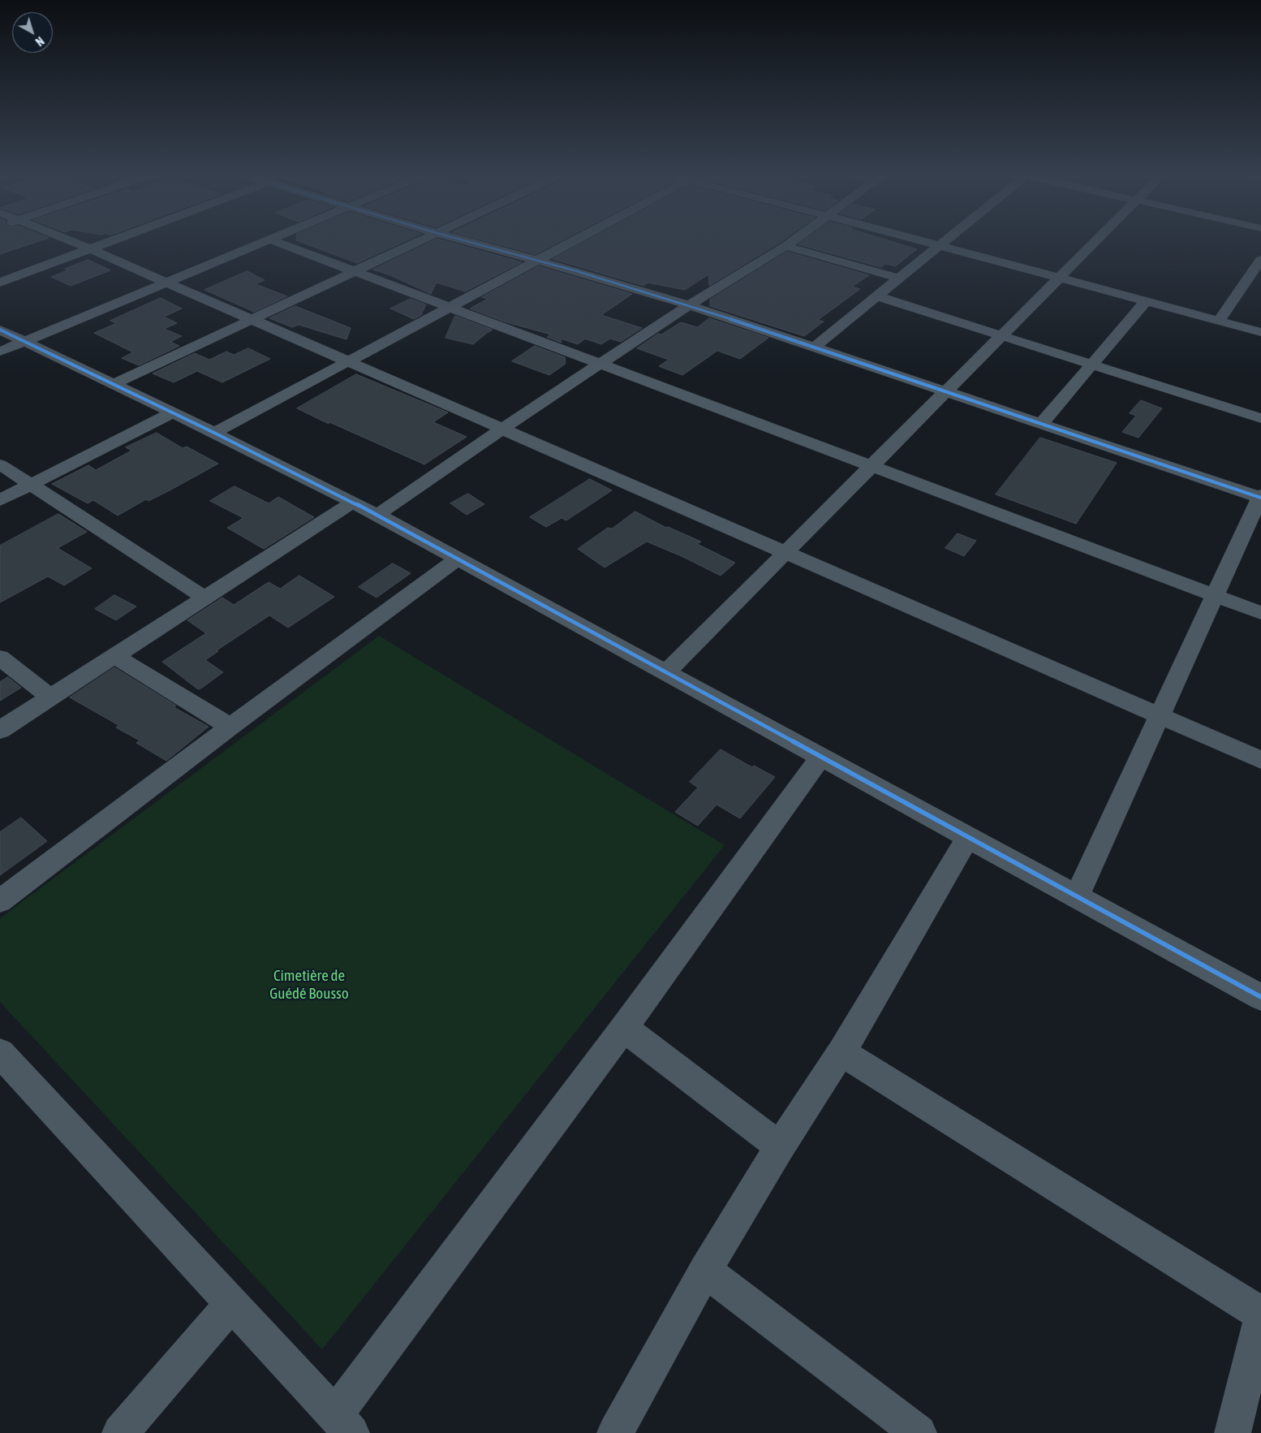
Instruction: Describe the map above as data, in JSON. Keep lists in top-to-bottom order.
{
  "parks": ["Cimetière de Guédé Bousso"],
  "north": "bottom right"
}
